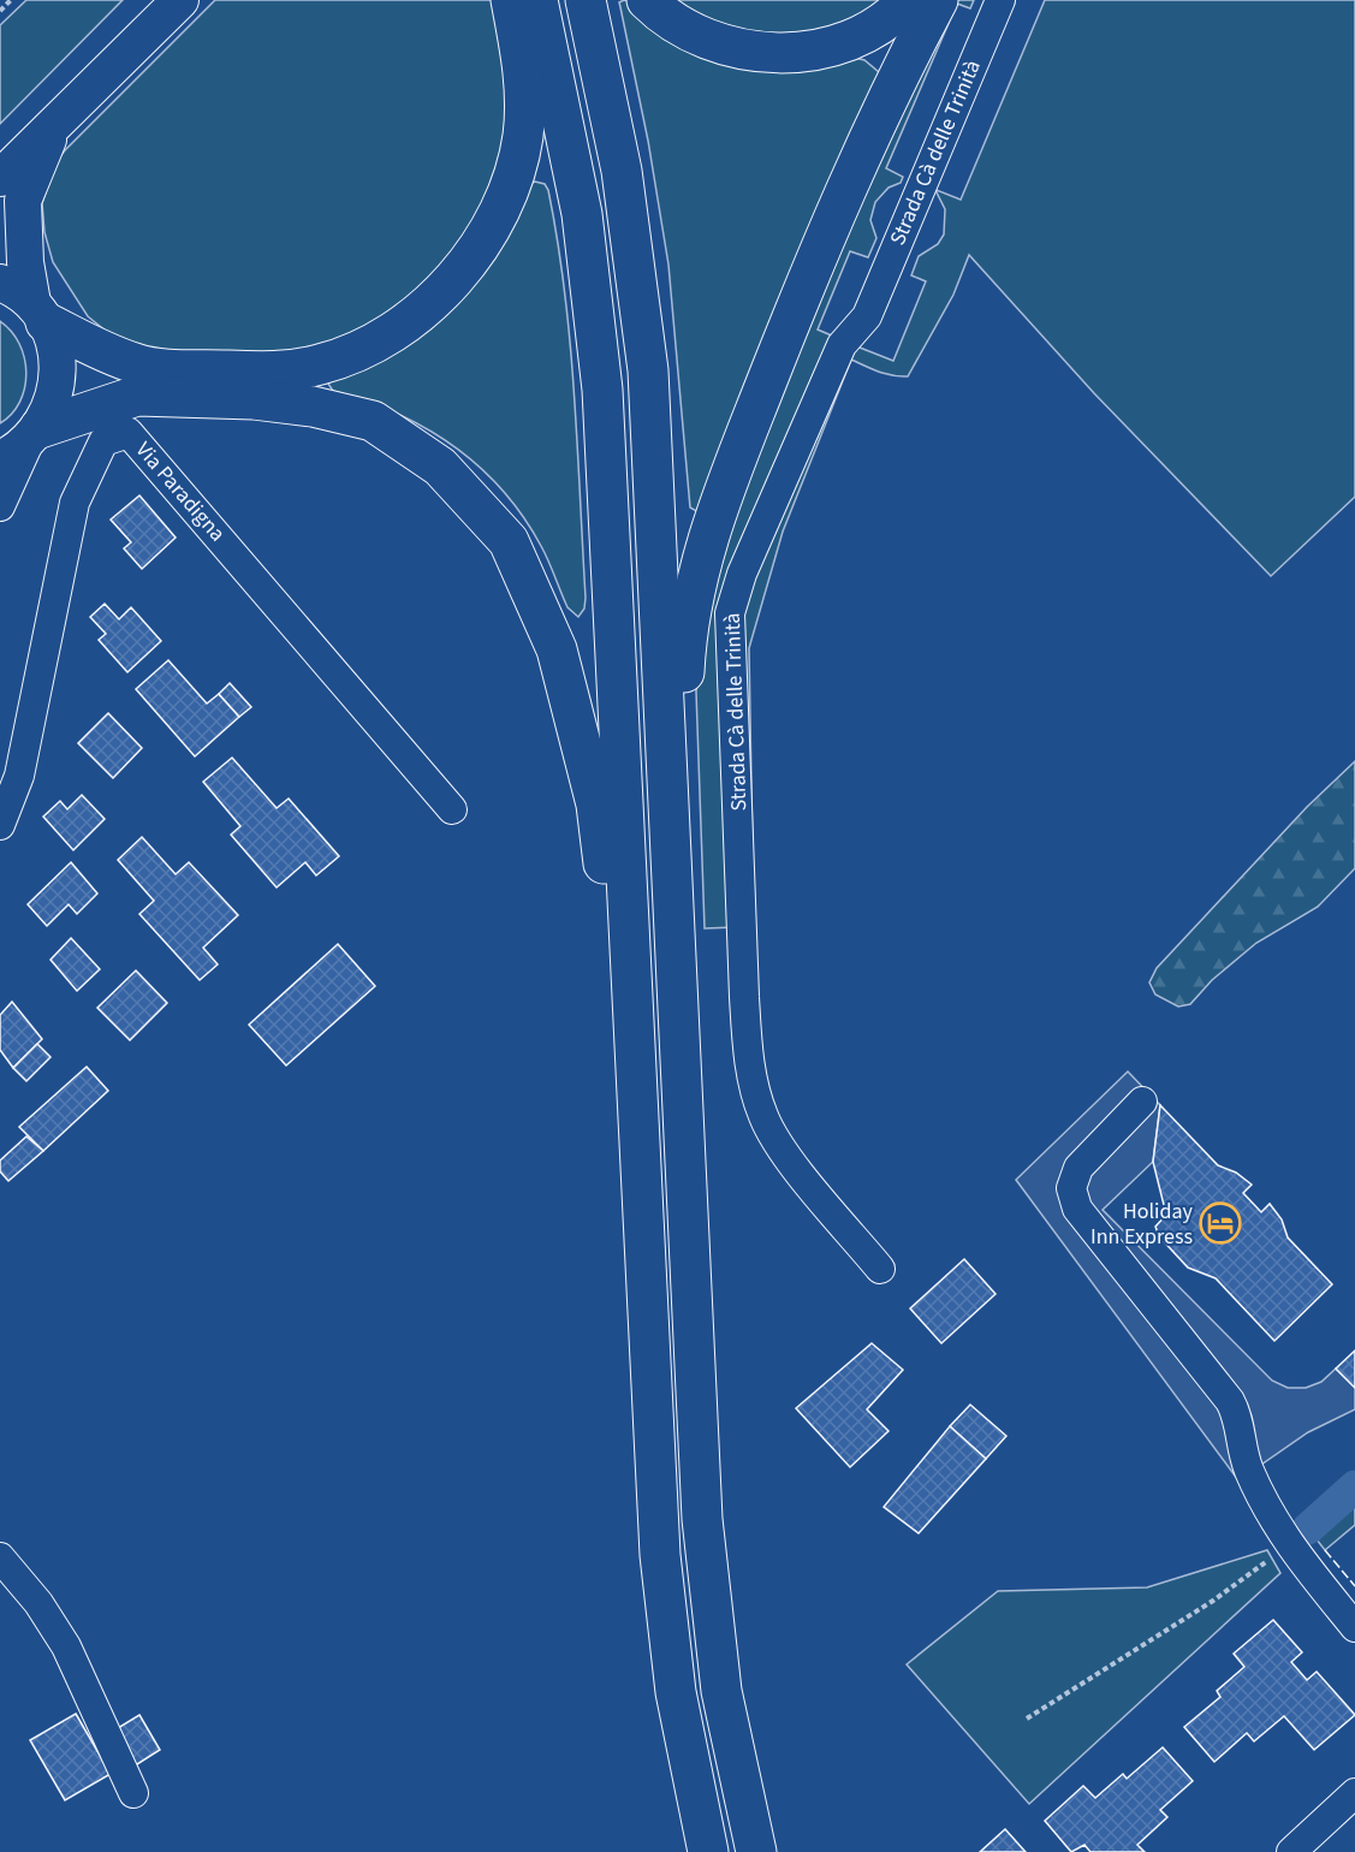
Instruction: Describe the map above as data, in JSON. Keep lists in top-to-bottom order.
{
  "streets": {
    "street": ["Strada Cà delle Trinità", "Via Paradigna"]
  },
  "places": {
    "hotel": ["Holiday Inn Express"]
  }
}
